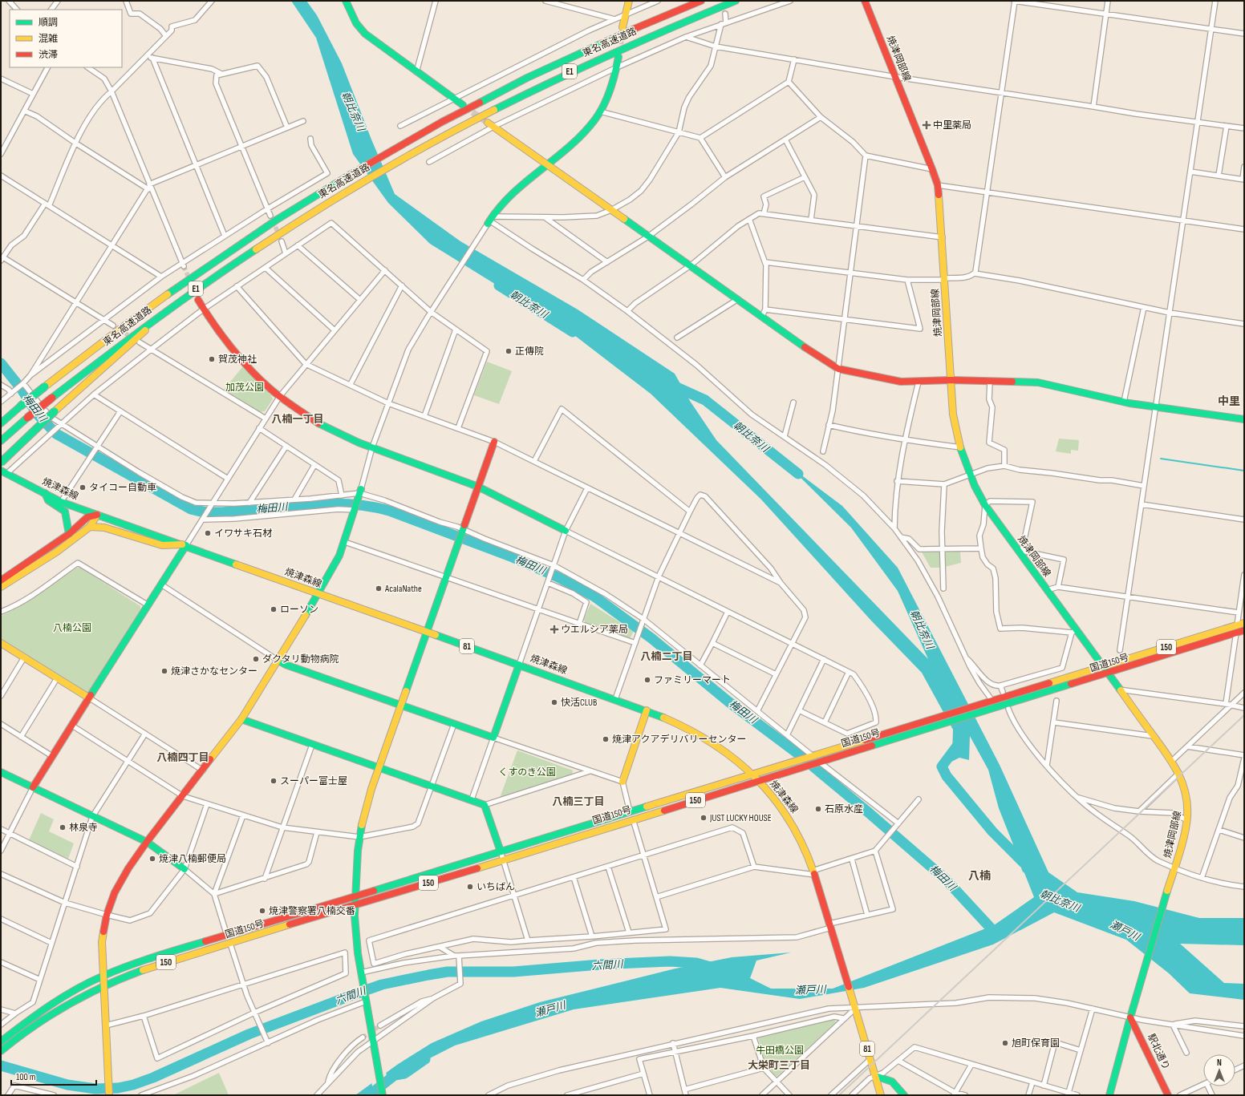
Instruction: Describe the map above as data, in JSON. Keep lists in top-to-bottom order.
{
  "streets": {
    "main road": [
      "東名高速道路",
      "焼津岡部線",
      "E1",
      "焼津森線",
      "81",
      "150",
      "国道150号",
      "駅北通り"
    ]
  },
  "crossings": [
    ["焼津岡部線", "国道150号"],
    ["焼津岡部線", "駅北通り"],
    ["焼津森線", "国道150号"]
  ],
  "districts": [
    "中里",
    "八楠一丁目",
    "八楠二丁目",
    "八楠四丁目",
    "八楠三丁目",
    "八楠",
    "大栄町三丁目"
  ],
  "water": [
    "朝比奈川",
    "梅田川",
    "瀬戸川",
    "六間川"
  ],
  "parks": [
    "加茂公園",
    "八楠公園",
    "くすのき公園",
    "牛田橋公園"
  ],
  "places": {
    "health": ["中里薬局", "ウエルシア薬局"],
    "other": [
      "正傳院",
      "賀茂神社",
      "タイコー自動車",
      "イワサキ石材",
      "AcalaNathe",
      "ローソン",
      "ダクタリ動物病院",
      "焼津さかなセンター",
      "ファミリーマート",
      "快活CLUB",
      "焼津アクアデリバリーセンター",
      "スーパー富士屋",
      "石原水産",
      "JUST LUCKY HOUSE",
      "林泉寺",
      "焼津八楠郵便局",
      "いちばん",
      "焼津警察署八楠交番",
      "旭町保育園"
    ]
  },
  "legend": ["順調", "混雑", "渋滞"],
  "scale_bar": "100 m",
  "north": "top"
}
